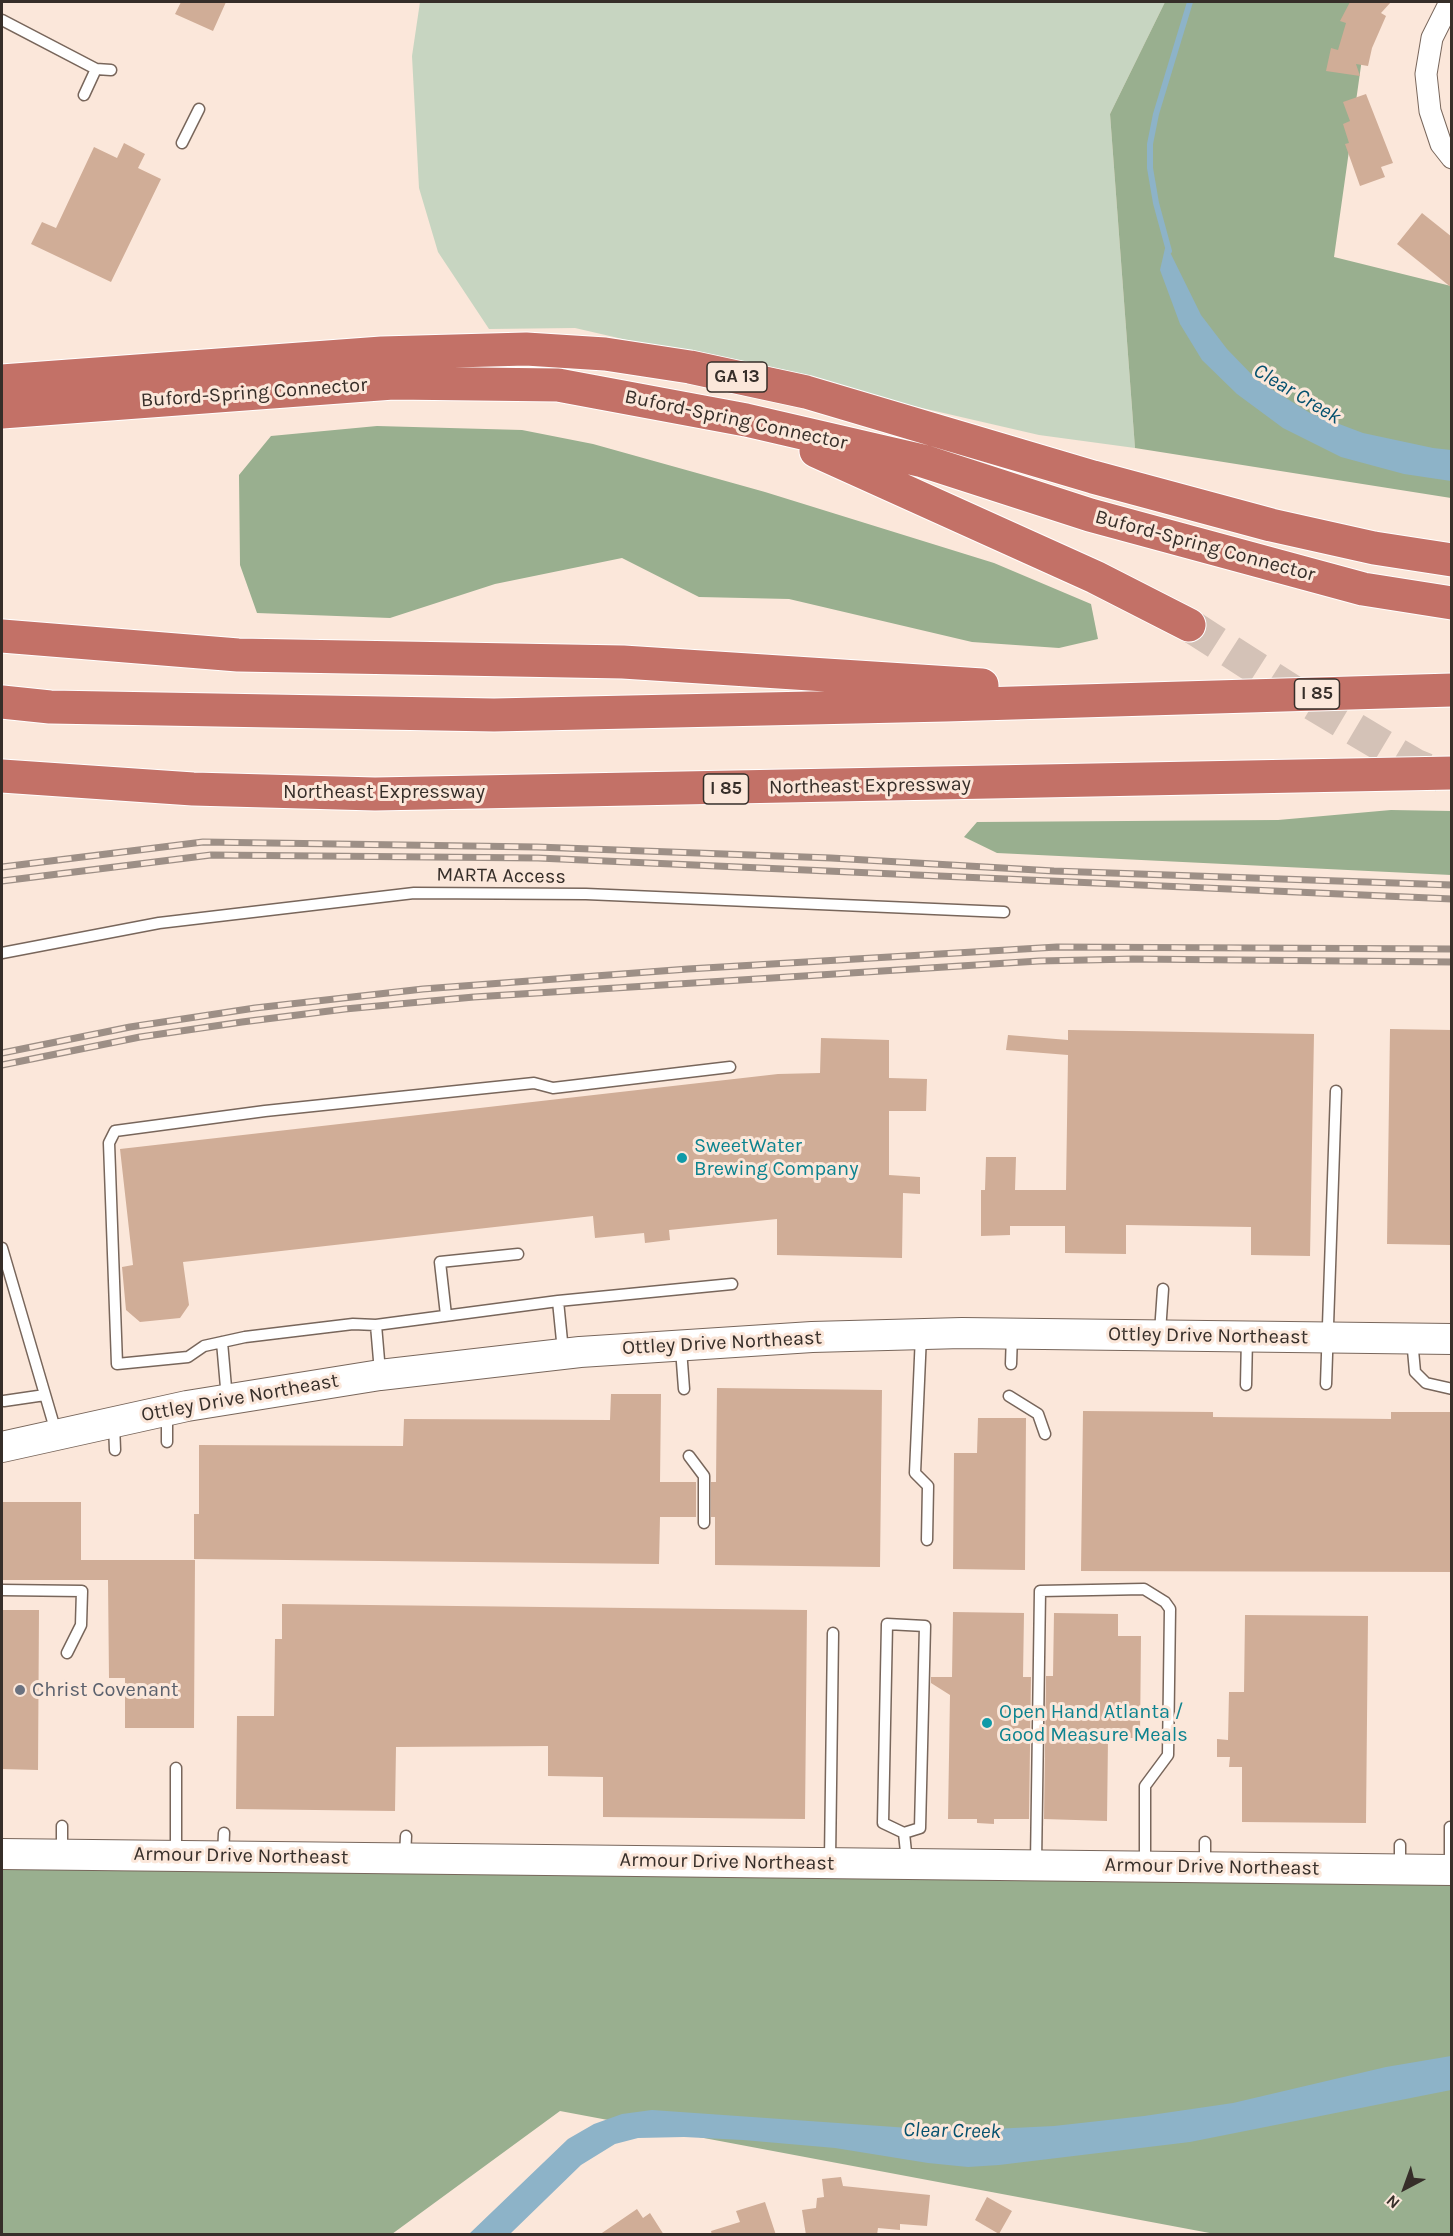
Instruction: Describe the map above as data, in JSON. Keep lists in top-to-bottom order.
{
  "streets": {
    "highway": [
      "GA 13",
      "Buford-Spring Connector",
      "I 85",
      "Northeast Expressway"
    ],
    "street": ["Ottley Drive Northeast", "Armour Drive Northeast"],
    "lane": ["MARTA Access"]
  },
  "water": ["Clear Creek"],
  "places": ["SweetWater Brewing Company", "Christ Covenant", "Open Hand Atlanta / Good Measure Meals"],
  "north": "bottom left"
}
